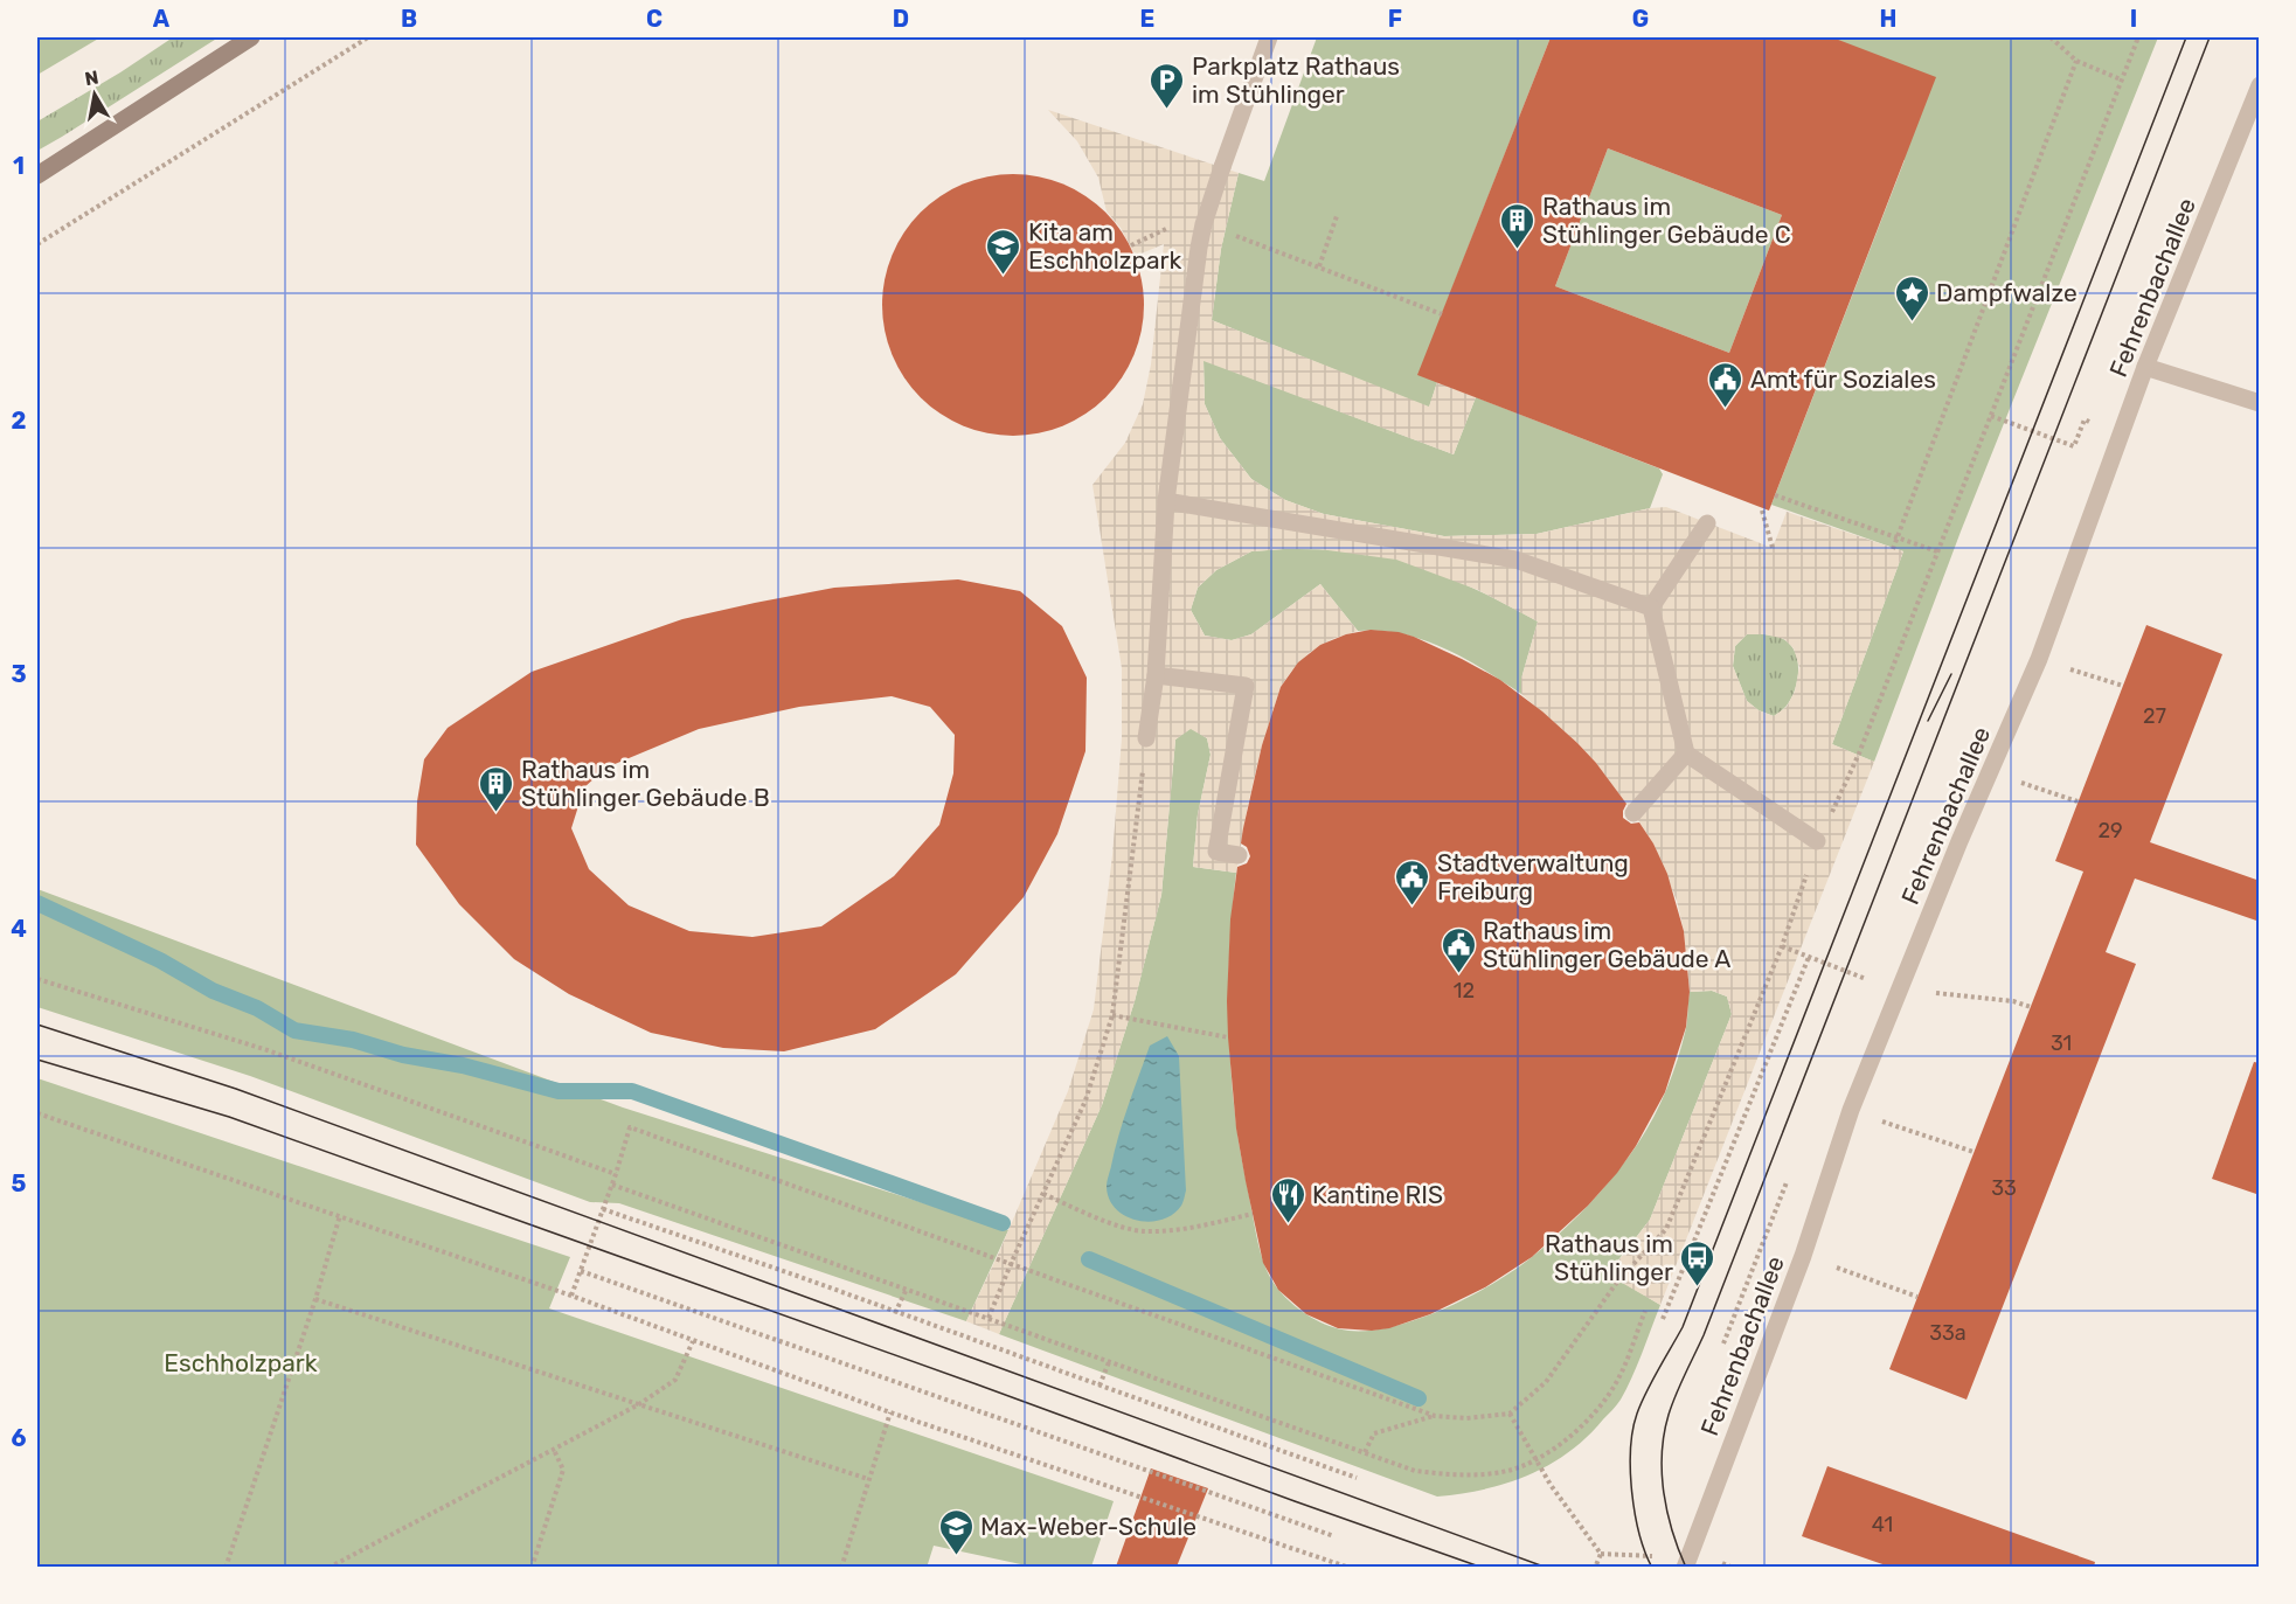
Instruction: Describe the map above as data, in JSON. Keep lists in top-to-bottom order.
{
  "streets": {
    "street": ["Fehrenbachallee"]
  },
  "parks": ["Eschholzpark"],
  "places": {
    "parking": ["Parkplatz Rathaus im Stühlinger"],
    "building": ["Rathaus im Stühlinger Gebäude C", "Rathaus im Stühlinger Gebäude B"],
    "school or university": ["Kita am Eschholzpark", "Max-Weber-Schule"],
    "place": ["Dampfwalze"],
    "public building": ["Amt für Soziales", "Stadtverwaltung Freiburg", "Rathaus im Stühlinger Gebäude A"],
    "restaurant": ["Kantine RIS"],
    "bus stop": ["Rathaus im Stühlinger"]
  },
  "house_numbers": [
    "27",
    "29",
    "12",
    "31",
    "33",
    "33a",
    "41"
  ],
  "north": "top",
  "grid": {
    "columns": [
      "A",
      "B",
      "C",
      "D",
      "E",
      "F",
      "G",
      "H",
      "I"
    ],
    "rows": [
      "1",
      "2",
      "3",
      "4",
      "5",
      "6"
    ]
  }
}
